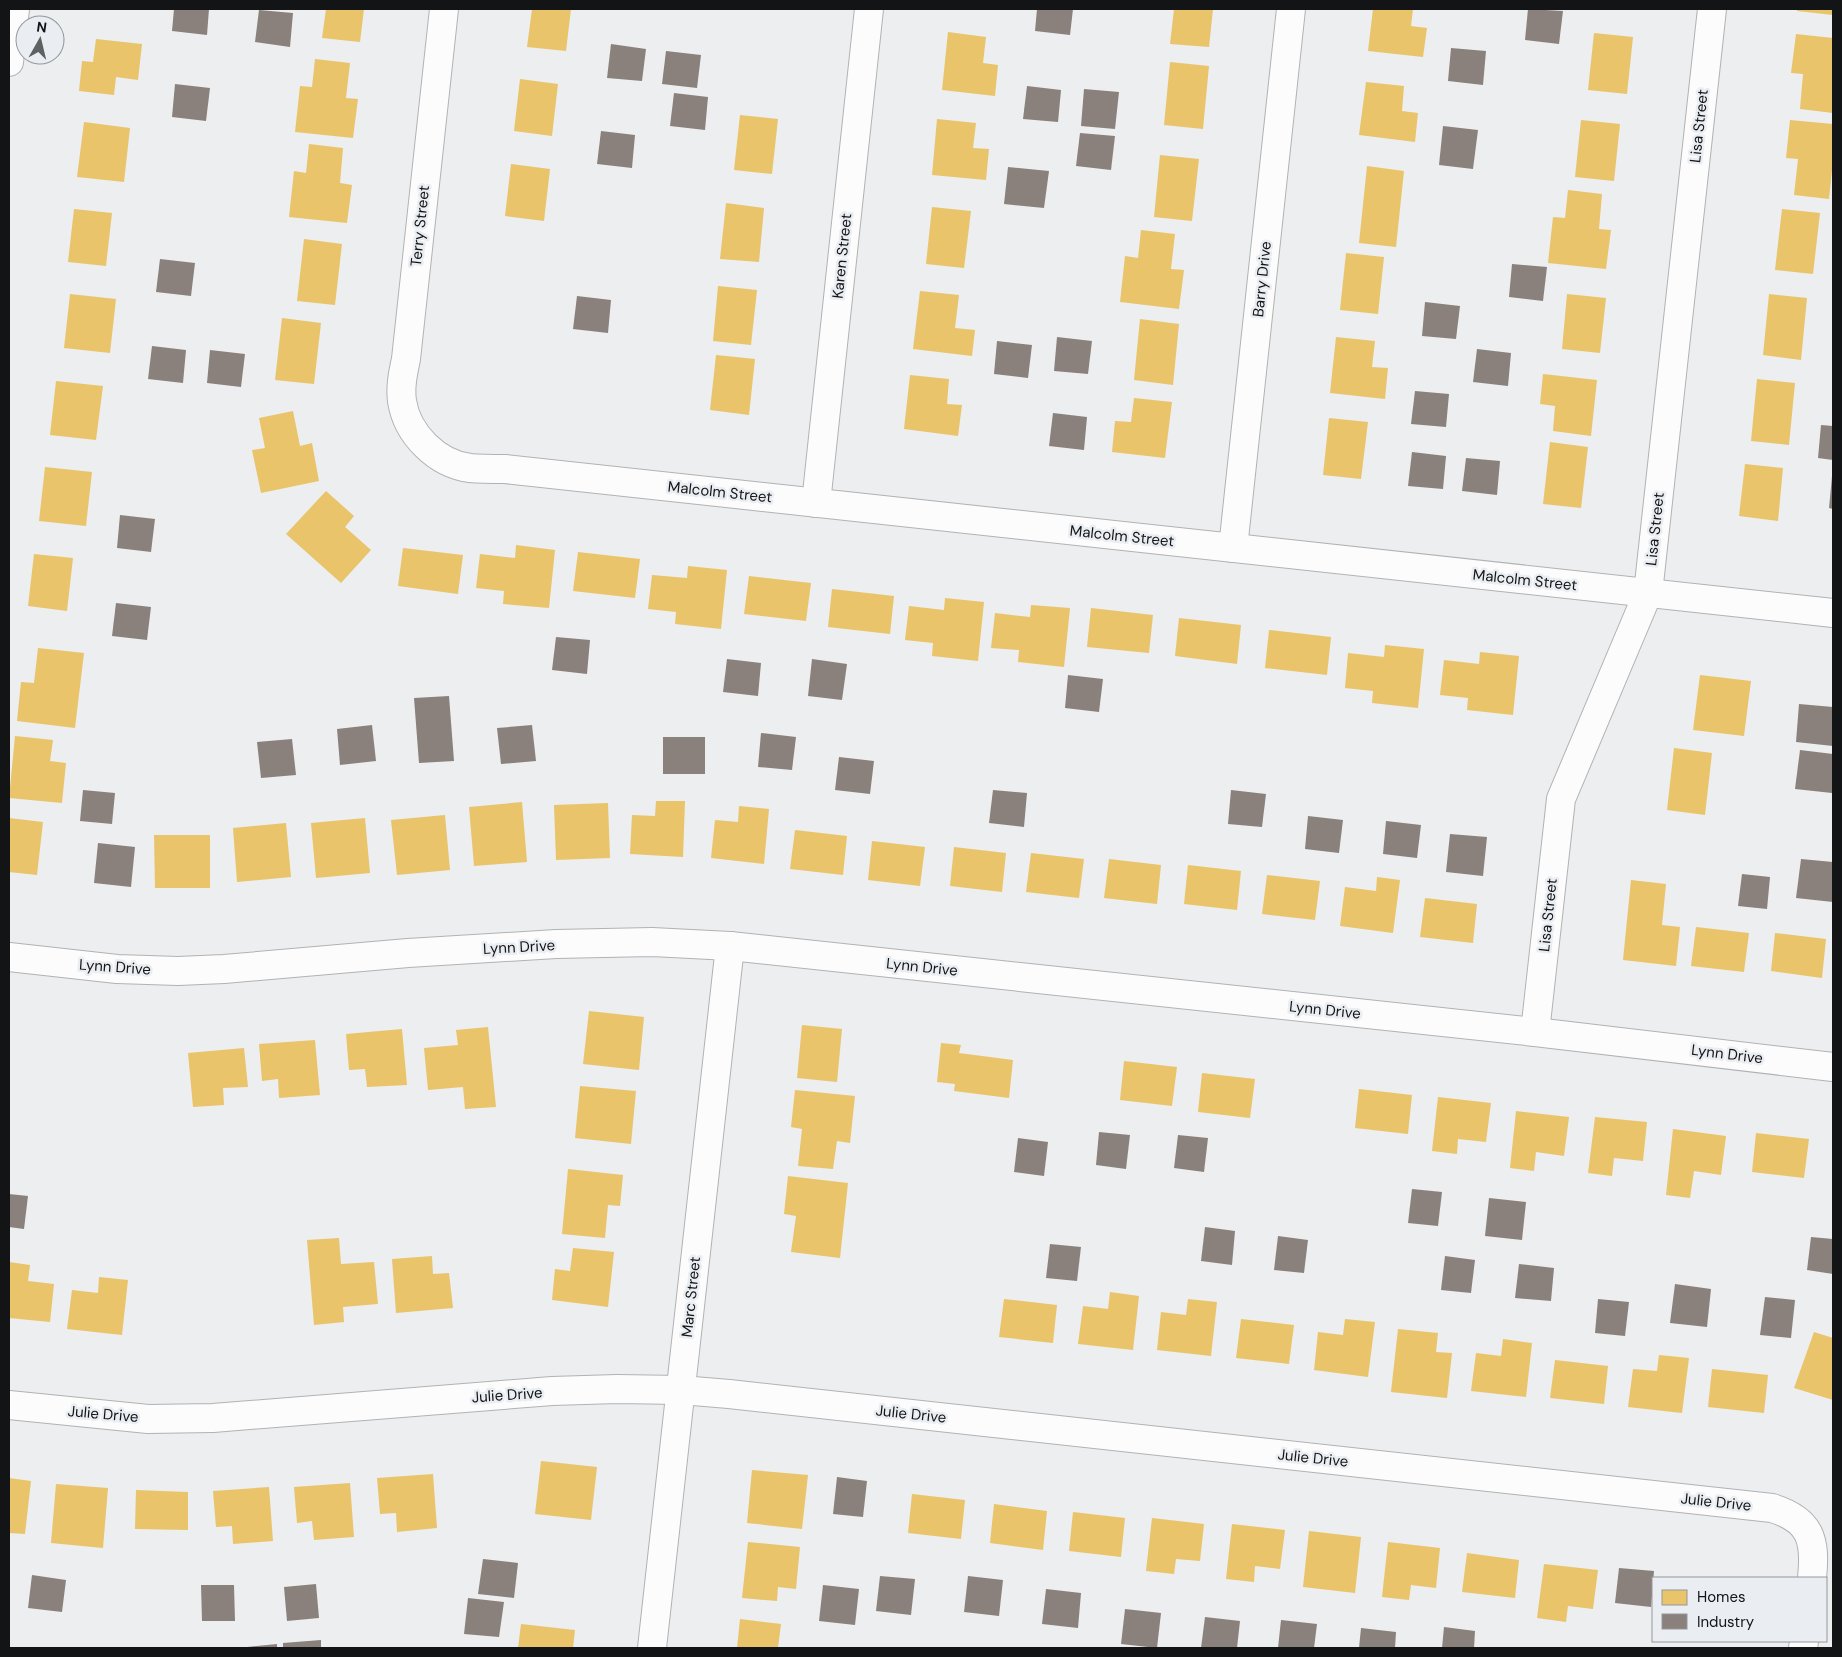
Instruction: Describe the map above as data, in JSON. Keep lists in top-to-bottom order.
{
  "streets": {
    "street": [
      "Lisa Street",
      "Terry Street",
      "Karen Street",
      "Barry Drive",
      "Malcolm Street",
      "Lynn Drive",
      "Marc Street",
      "Julie Drive"
    ]
  },
  "crossings": [
    ["Lisa Street", "Malcolm Street"],
    ["Lisa Street", "Lynn Drive"],
    ["Terry Street", "Malcolm Street"],
    ["Karen Street", "Malcolm Street"],
    ["Barry Drive", "Malcolm Street"],
    ["Lynn Drive", "Marc Street"],
    ["Marc Street", "Julie Drive"]
  ],
  "legend": ["Homes", "Industry"],
  "north": "top"
}
